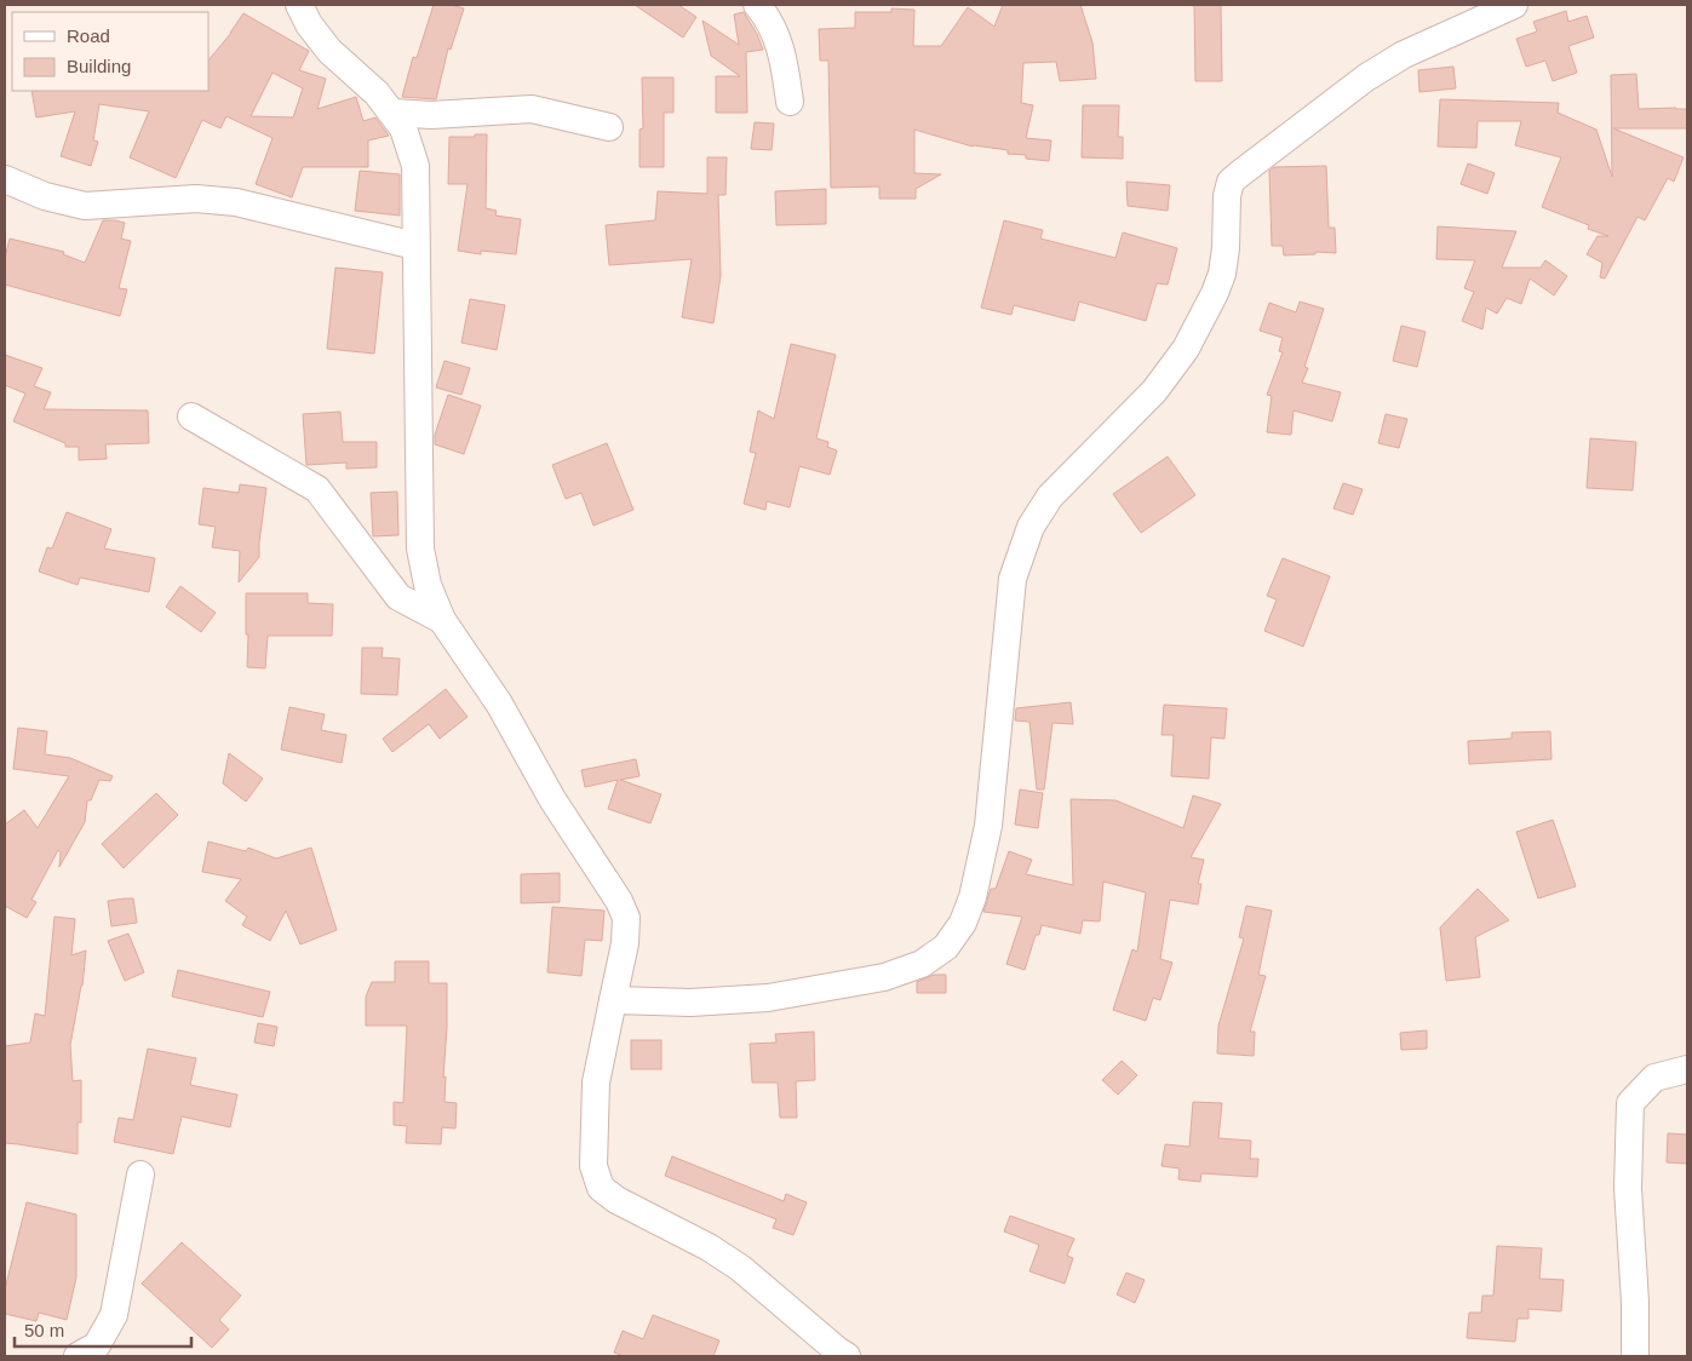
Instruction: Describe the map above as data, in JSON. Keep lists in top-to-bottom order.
{
  "legend": ["Road", "Building"],
  "scale_bar": "50 m"
}
